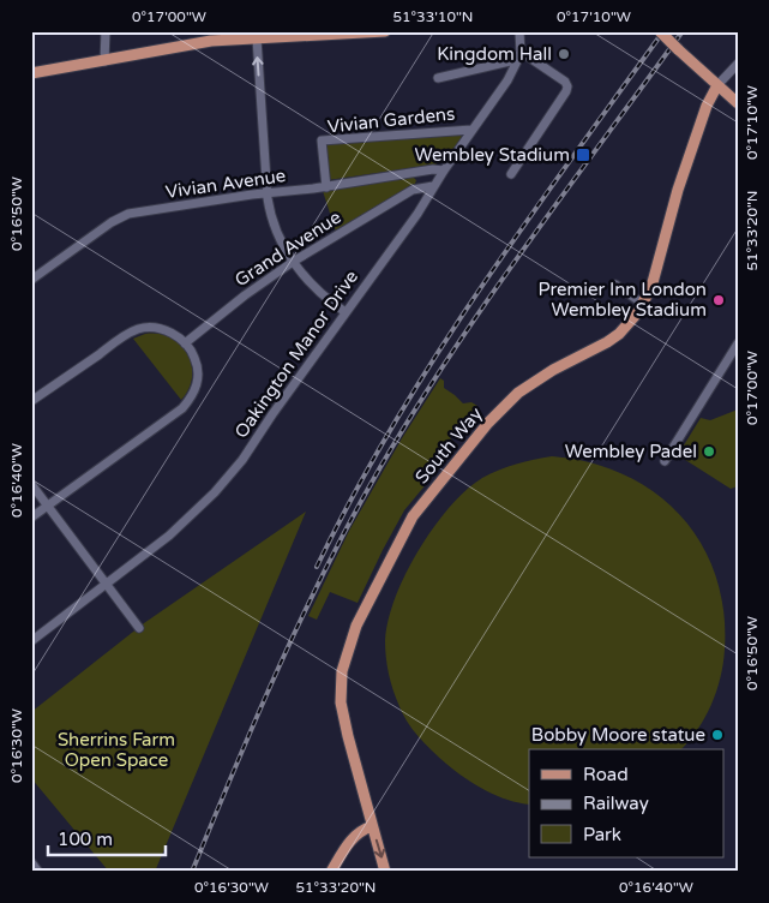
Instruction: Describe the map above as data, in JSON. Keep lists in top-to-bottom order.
{
  "streets": {
    "main road": ["South Way"],
    "street": [
      "Vivian Gardens",
      "Vivian Avenue",
      "Grand Avenue",
      "Oakington Manor Drive"
    ]
  },
  "crossings": [
    ["Vivian Gardens", "Vivian Avenue"],
    ["Vivian Gardens", "Oakington Manor Drive"],
    ["Vivian Avenue", "Oakington Manor Drive"],
    ["Grand Avenue", "Oakington Manor Drive"]
  ],
  "parks": ["Sherrins Farm Open Space"],
  "places": {
    "other": [
      "Kingdom Hall",
      "Premier Inn London Wembley Stadium",
      "Wembley Padel",
      "Bobby Moore statue"
    ],
    "transit": ["Wembley Stadium"]
  },
  "legend": ["Road", "Railway", "Park"],
  "scale_bar": "100 m",
  "coordinates": [
    "0°17'00\"W",
    "51°33'10\"N",
    "0°17'10\"W",
    "0°16'50\"W",
    "51°33'20\"N",
    "0°16'40\"W",
    "0°16'30\"W"
  ]
}
